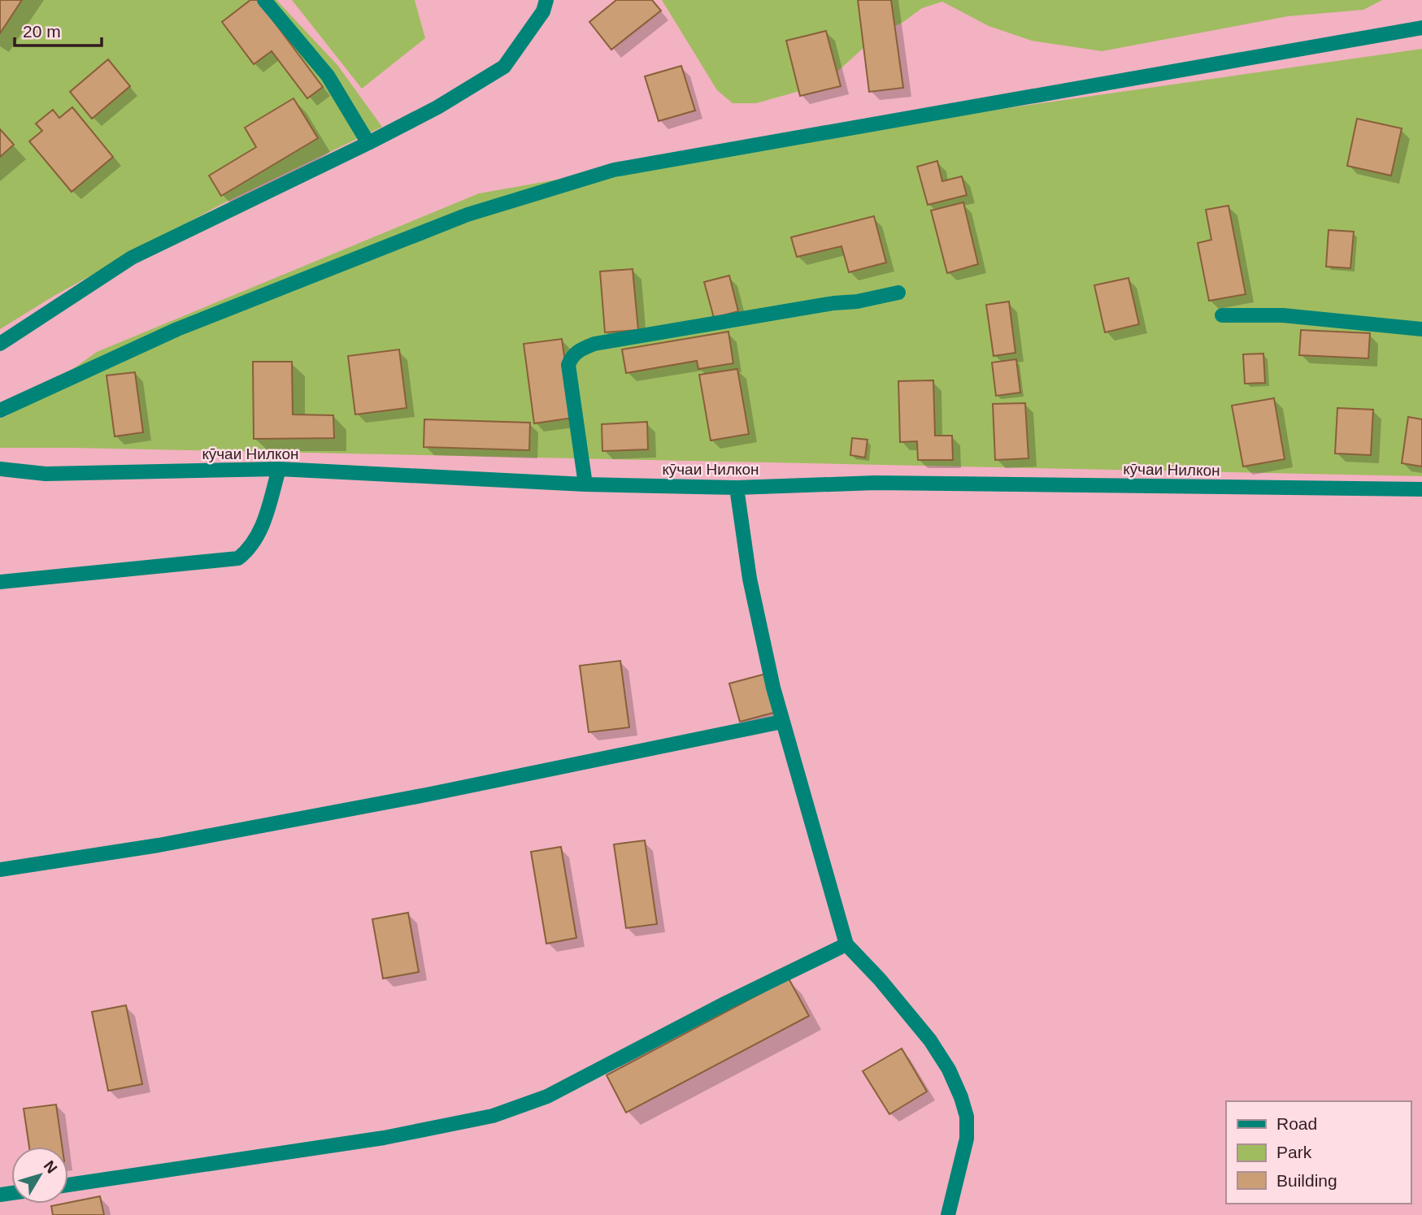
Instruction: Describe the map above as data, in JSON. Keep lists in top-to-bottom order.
{
  "streets": {
    "street": ["кӯчаи Нилкон"]
  },
  "legend": ["Road", "Park", "Building"],
  "scale_bar": "20 m",
  "north": "top right"
}
